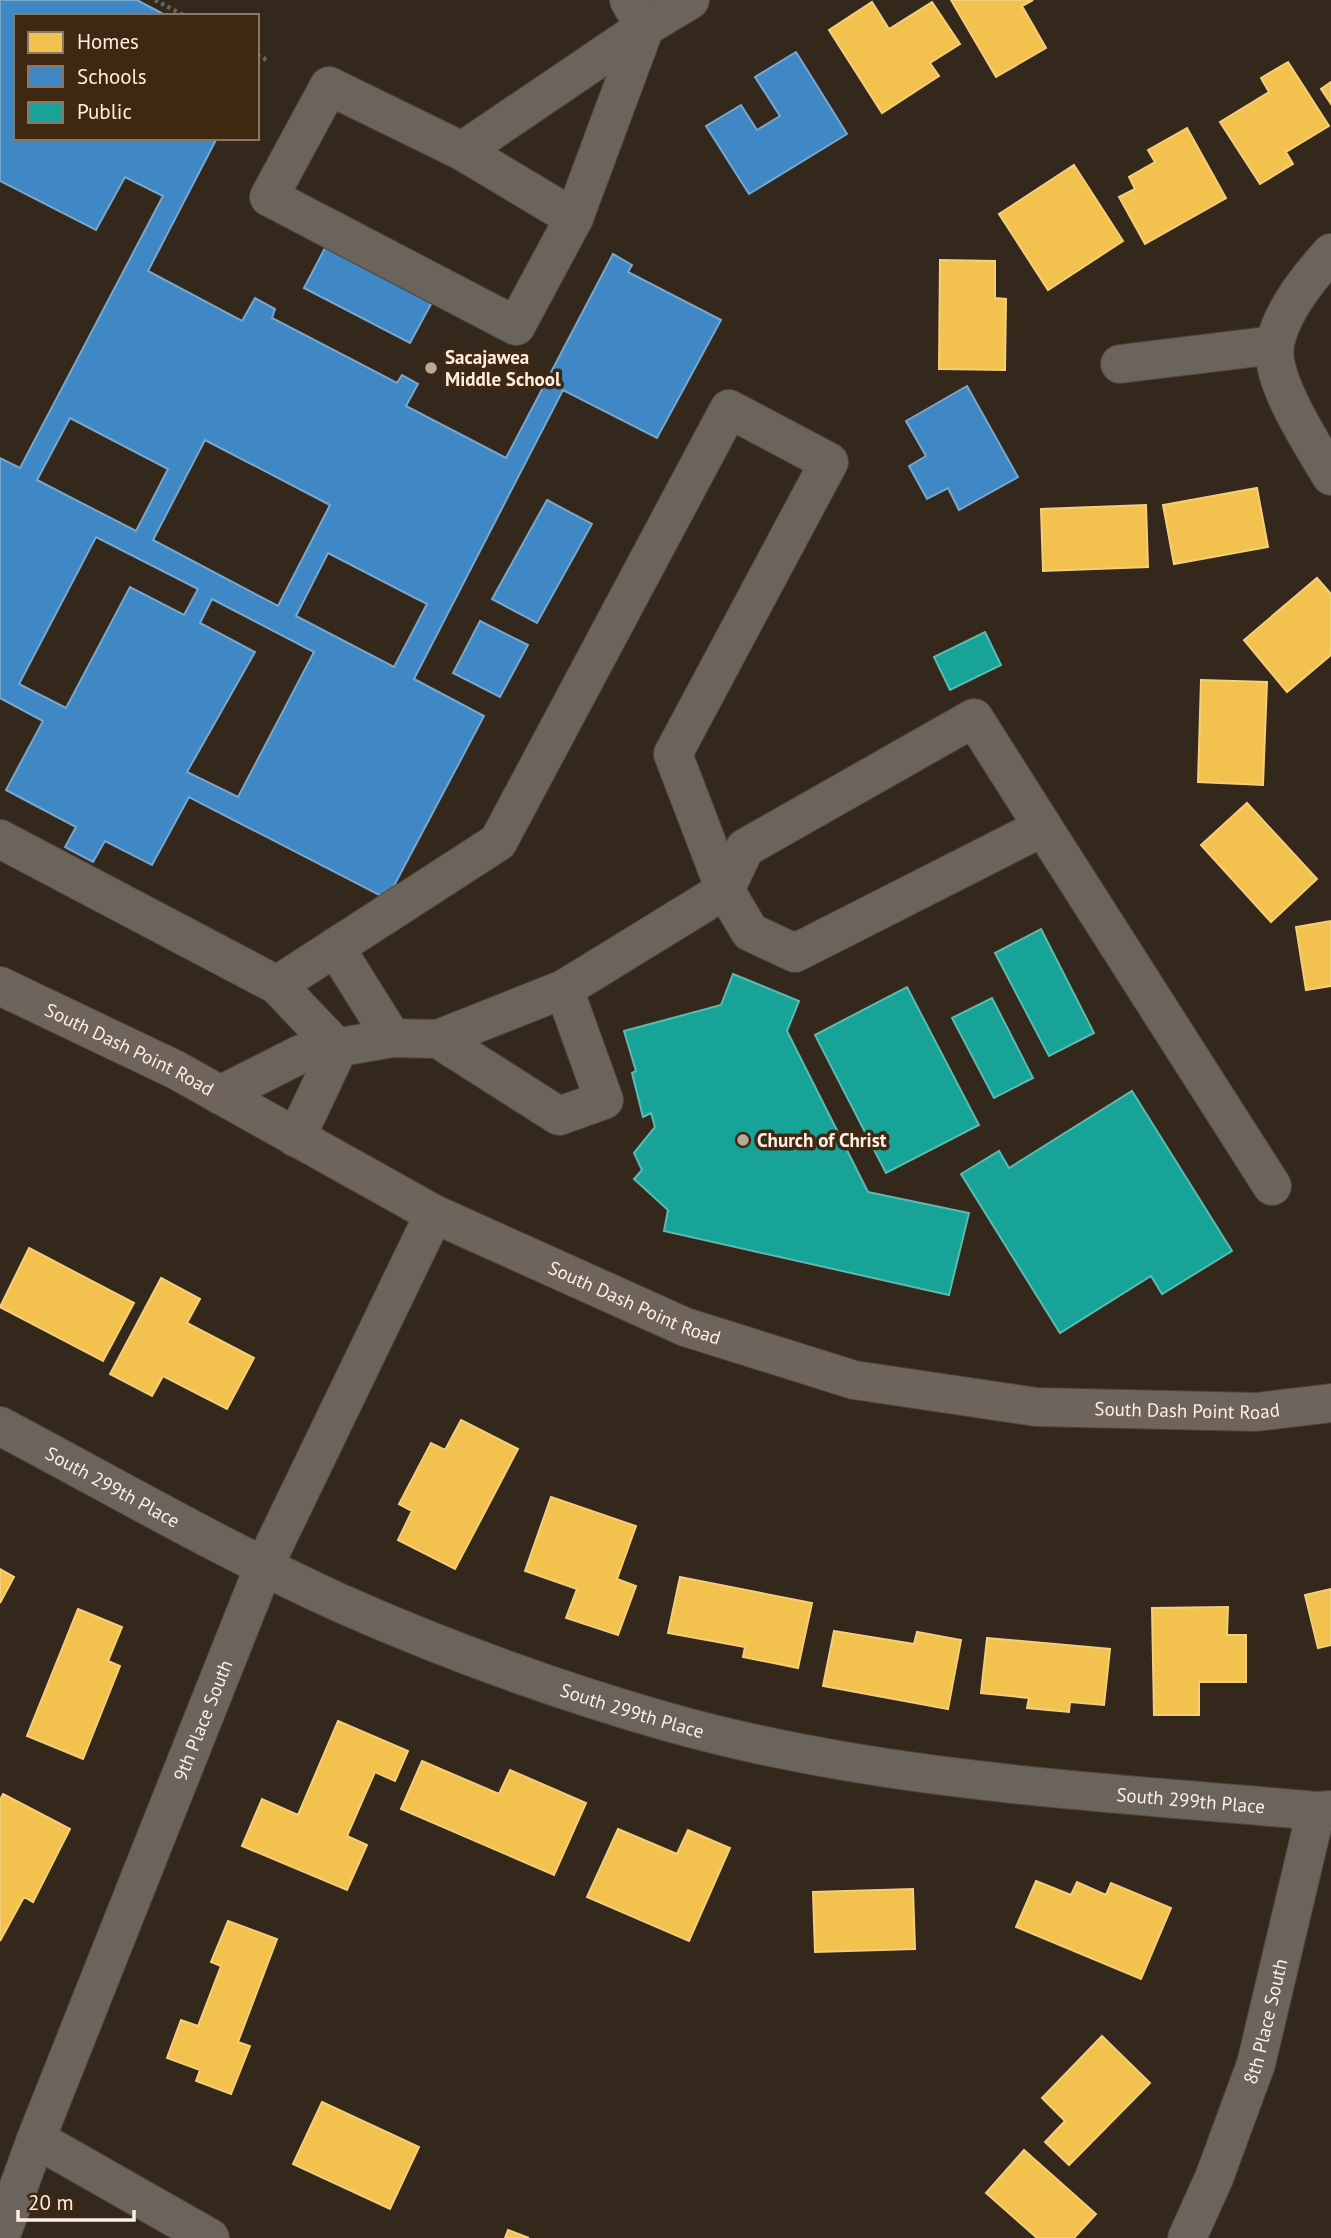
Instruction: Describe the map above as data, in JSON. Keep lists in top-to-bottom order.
{
  "streets": {
    "main road": ["South Dash Point Road"],
    "street": ["South 299th Place", "9th Place South", "8th Place South"]
  },
  "crossings": [
    ["South Dash Point Road", "9th Place South"],
    ["South 299th Place", "9th Place South"],
    ["South 299th Place", "8th Place South"]
  ],
  "places": ["Sacajawea Middle School", "Church of Christ"],
  "legend": ["Homes", "Schools", "Public"],
  "scale_bar": "20 m"
}
